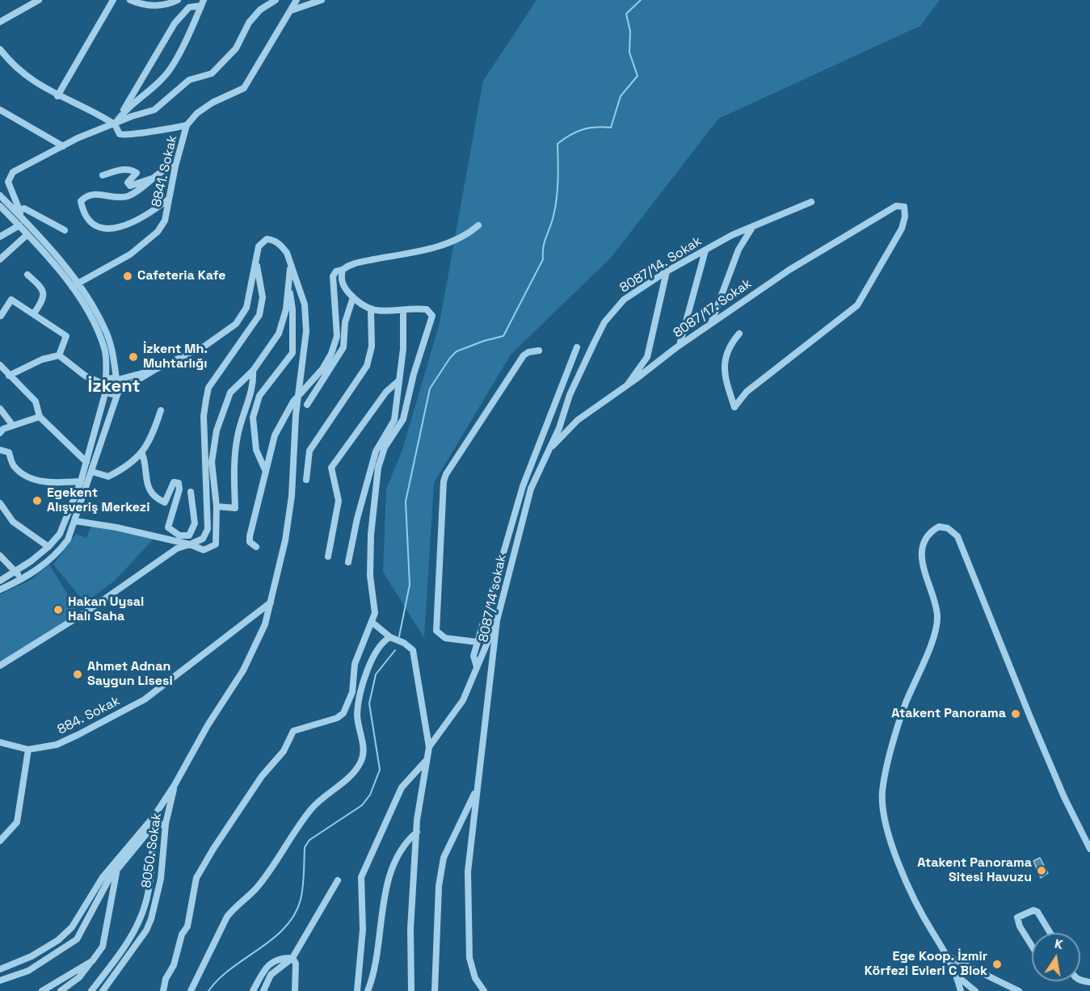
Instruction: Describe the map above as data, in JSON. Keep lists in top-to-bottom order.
{
  "streets": {
    "street": [
      "8841. Sokak",
      "8087/14. Sokak",
      "8087/17. Sokak",
      "8087/14 sokak",
      "884. Sokak",
      "8050. Sokak"
    ]
  },
  "crossings": [
    ["8087/14. Sokak", "8087/17. Sokak"],
    ["8087/14. Sokak", "8087/14 sokak"],
    ["8087/17. Sokak", "8087/14 sokak"]
  ],
  "districts": ["İzkent"],
  "places": [
    "Cafeteria Kafe",
    "İzkent Mh. Muhtarlığı",
    "Egekent Alışveriş Merkezi",
    "Hakan Uysal Halı Saha",
    "Ahmet Adnan Saygun Lisesi",
    "Atakent Panorama",
    "Atakent Panorama Sitesi Havuzu",
    "Ege Koop. İzmir Körfezi Evleri C Blok"
  ],
  "north": "top"
}
